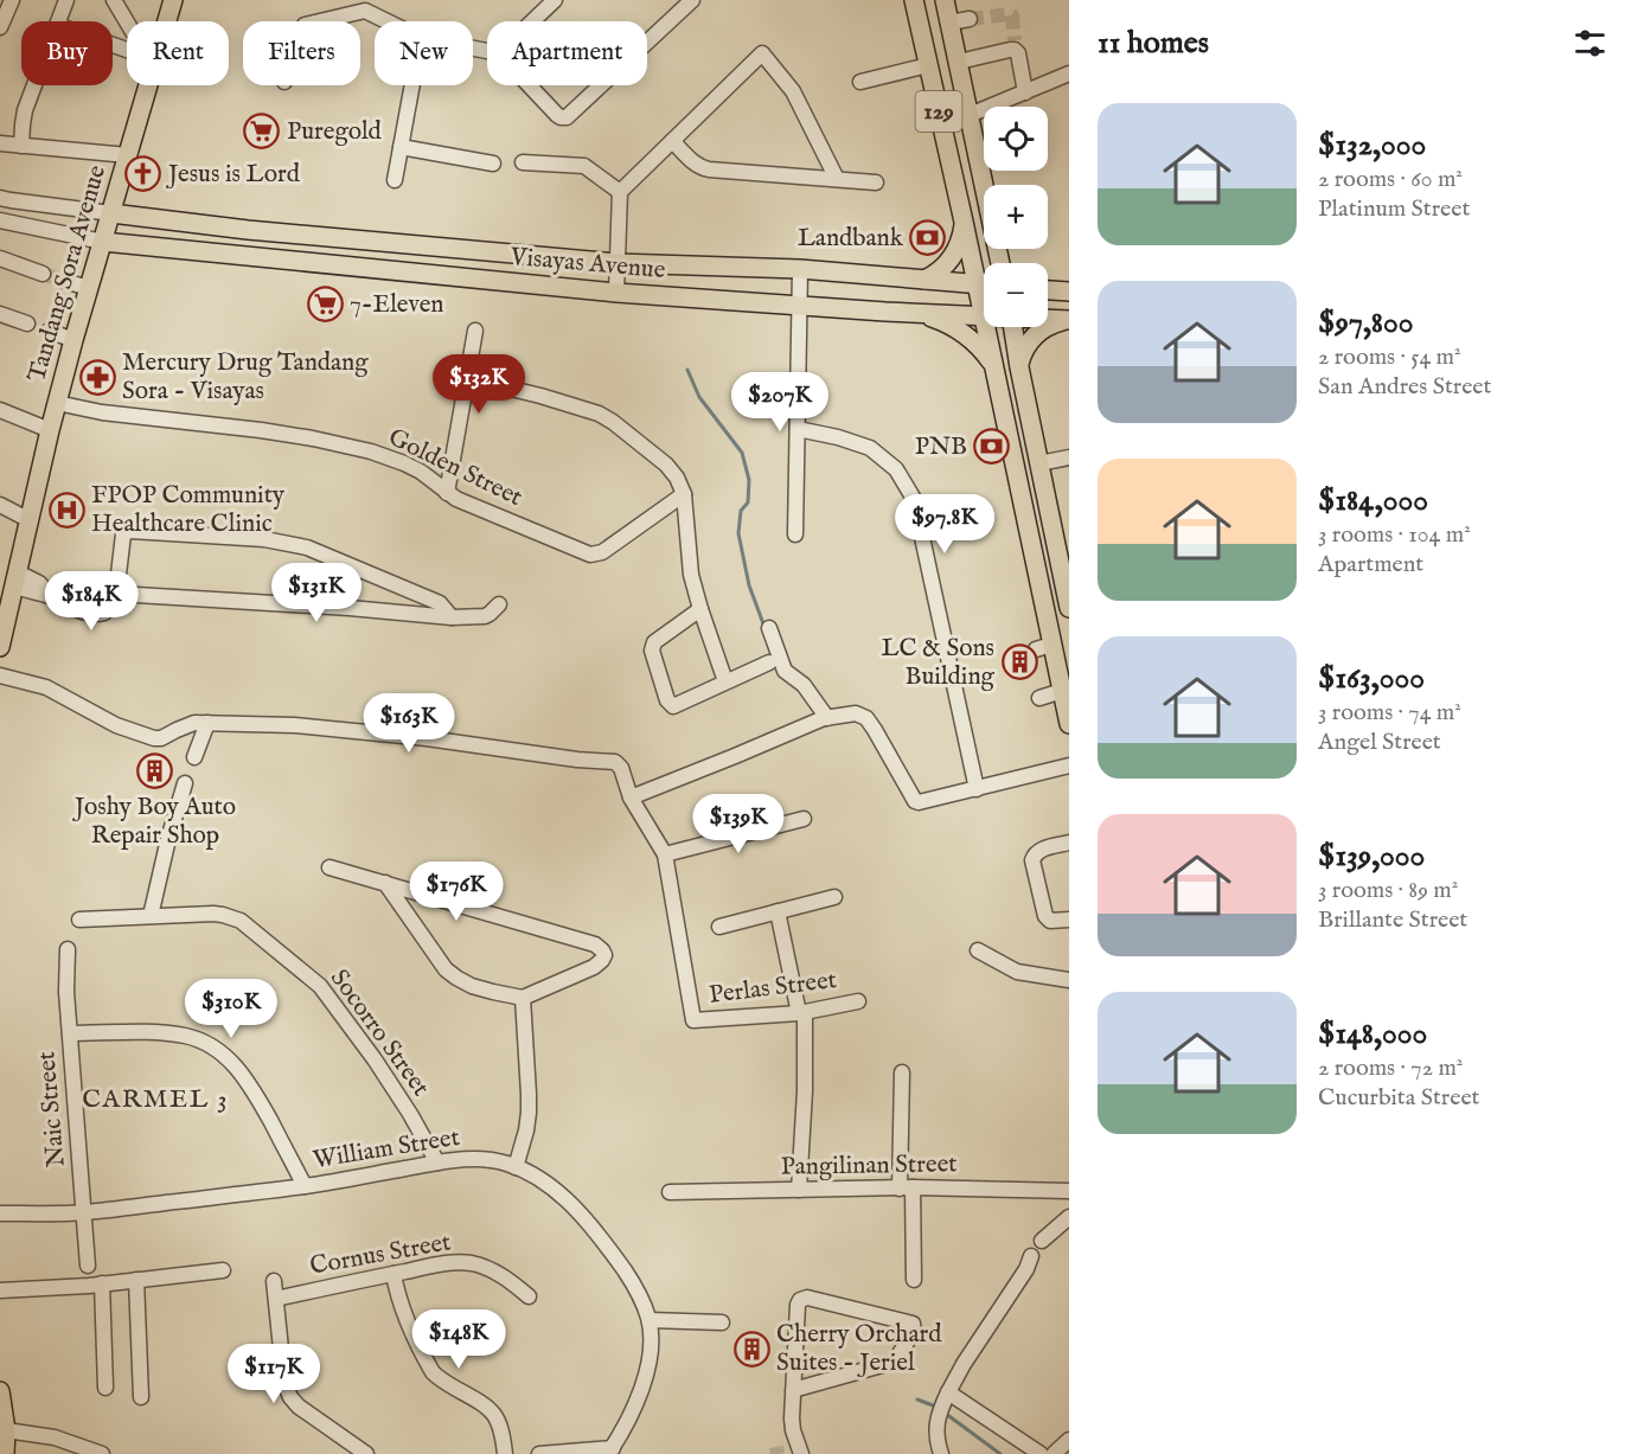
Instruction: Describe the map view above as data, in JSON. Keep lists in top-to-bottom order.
{
  "streets": {
    "main road": ["129", "Visayas Avenue", "Tandang Sora Avenue"],
    "street": [
      "Golden Street",
      "Perlas Street",
      "Socorro Street",
      "Naic Street",
      "William Street",
      "Pangilinan Street",
      "Cornus Street"
    ]
  },
  "crossings": [
    ["129", "Visayas Avenue"],
    ["Visayas Avenue", "Tandang Sora Avenue"],
    ["Tandang Sora Avenue", "Golden Street"],
    ["Socorro Street", "William Street"],
    ["Naic Street", "William Street"]
  ],
  "districts": ["CARMEL 3"],
  "places": {
    "supermarket": ["Puregold", "7-Eleven"],
    "church": ["Jesus is Lord"],
    "bank": ["Landbank", "PNB"],
    "pharmacy": ["Mercury Drug Tandang Sora - Visayas"],
    "hospital": ["FPOP Community Healthcare Clinic"],
    "building": ["LC & Sons Building", "Joshy Boy Auto Repair Shop", "Cherry Orchard Suites - Jeriel"]
  },
  "page": {
    "heading": "11 homes",
    "chip": [
      "Buy",
      "Rent",
      "Filters",
      "New",
      "Apartment"
    ],
    "list": [
      {
        "name": "$132,000",
        "note": "2 rooms · 60 m² · Platinum Street"
      },
      {
        "name": "$97,800",
        "note": "2 rooms · 54 m² · San Andres Street"
      },
      {
        "name": "$184,000",
        "note": "3 rooms · 104 m² · Apartment"
      },
      {
        "name": "$163,000",
        "note": "3 rooms · 74 m² · Angel Street"
      },
      {
        "name": "$139,000",
        "note": "3 rooms · 89 m² · Brillante Street"
      },
      {
        "name": "$148,000",
        "note": "2 rooms · 72 m² · Cucurbita Street"
      }
    ],
    "map_buttons": ["+", "−"],
    "price": [
      "$132K",
      "$207K",
      "$97.8K",
      "$131K",
      "$184K",
      "$163K",
      "$139K",
      "$176K",
      "$310K",
      "$148K",
      "$117K"
    ]
  }
}
